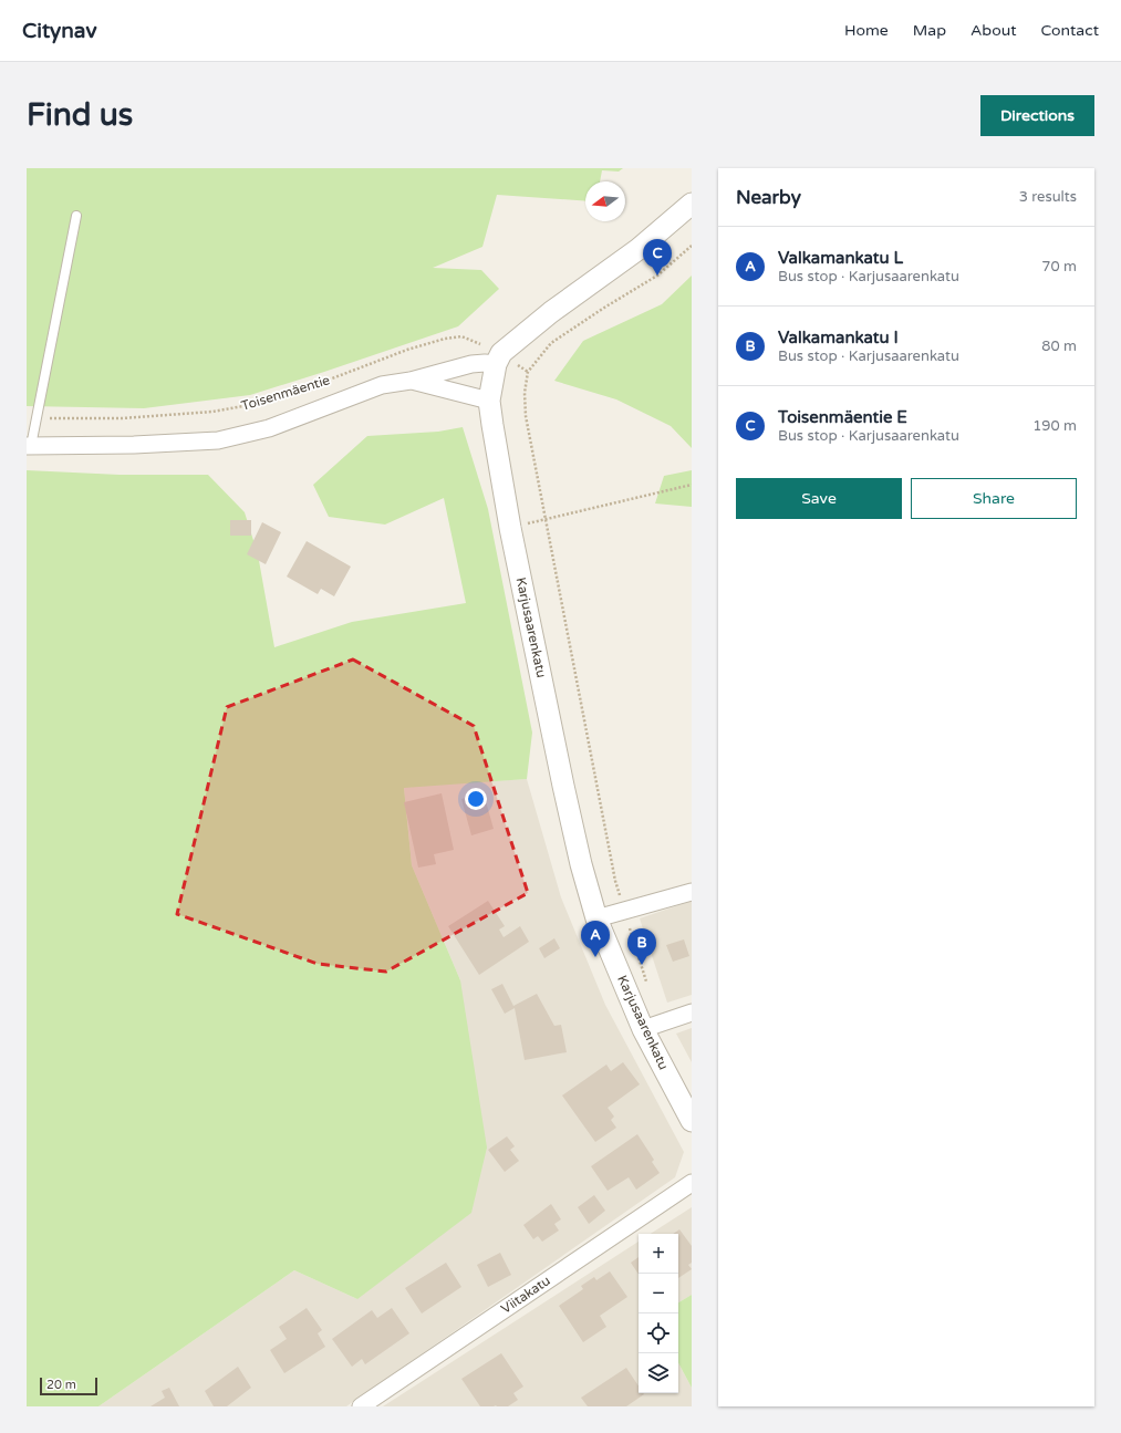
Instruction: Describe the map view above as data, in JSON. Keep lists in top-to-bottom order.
{
  "streets": {
    "street": ["Toisenmäentie", "Karjusaarenkatu", "Viitakatu"]
  },
  "crossings": [
    ["Toisenmäentie", "Karjusaarenkatu"]
  ],
  "scale_bar": "20 m",
  "north": "left",
  "page": {
    "header": "Citynav",
    "nav": [
      "Home",
      "Map",
      "About",
      "Contact"
    ],
    "buttons": [
      "Directions",
      ["Save", "Share"]
    ],
    "title": "Find us",
    "heading": ["Nearby", "3 results"],
    "list": [
      {
        "mark": "A",
        "name": "Valkamankatu L",
        "note": "Bus stop · Karjusaarenkatu",
        "value": "70 m"
      },
      {
        "mark": "B",
        "name": "Valkamankatu I",
        "note": "Bus stop · Karjusaarenkatu",
        "value": "80 m"
      },
      {
        "mark": "C",
        "name": "Toisenmäentie E",
        "note": "Bus stop · Karjusaarenkatu",
        "value": "190 m"
      }
    ],
    "pins": ["C", "A", "B"],
    "map_buttons": ["+", "−"],
    "scale": "20 m"
  }
}
